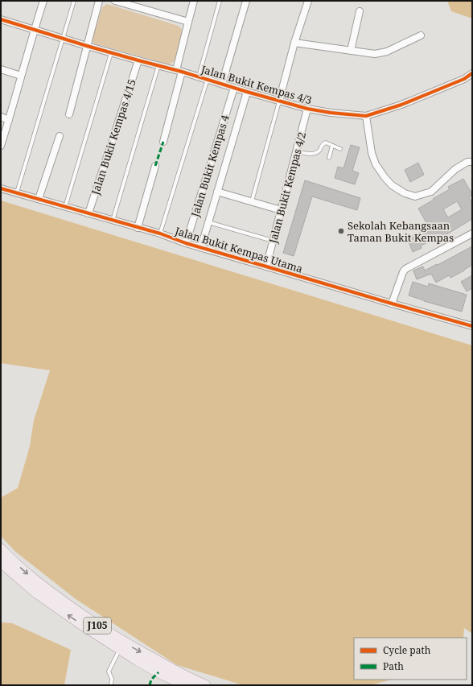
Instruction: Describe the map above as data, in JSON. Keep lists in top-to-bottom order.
{
  "streets": {
    "main road": ["J105"],
    "street": [
      "Jalan Bukit Kempas 4/3",
      "Jalan Bukit Kempas 4/15",
      "Jalan Bukit Kempas 4",
      "Jalan Bukit Kempas 4/2",
      "Jalan Bukit Kempas Utama"
    ]
  },
  "crossings": [
    ["Jalan Bukit Kempas 4/3", "Jalan Bukit Kempas 4/15"],
    ["Jalan Bukit Kempas 4/3", "Jalan Bukit Kempas 4"],
    ["Jalan Bukit Kempas 4/3", "Jalan Bukit Kempas 4/2"],
    ["Jalan Bukit Kempas 4/15", "Jalan Bukit Kempas Utama"],
    ["Jalan Bukit Kempas 4", "Jalan Bukit Kempas Utama"],
    ["Jalan Bukit Kempas 4/2", "Jalan Bukit Kempas Utama"]
  ],
  "places": ["Sekolah Kebangsaan Taman Bukit Kempas"],
  "legend": ["Cycle path", "Path"]
}
